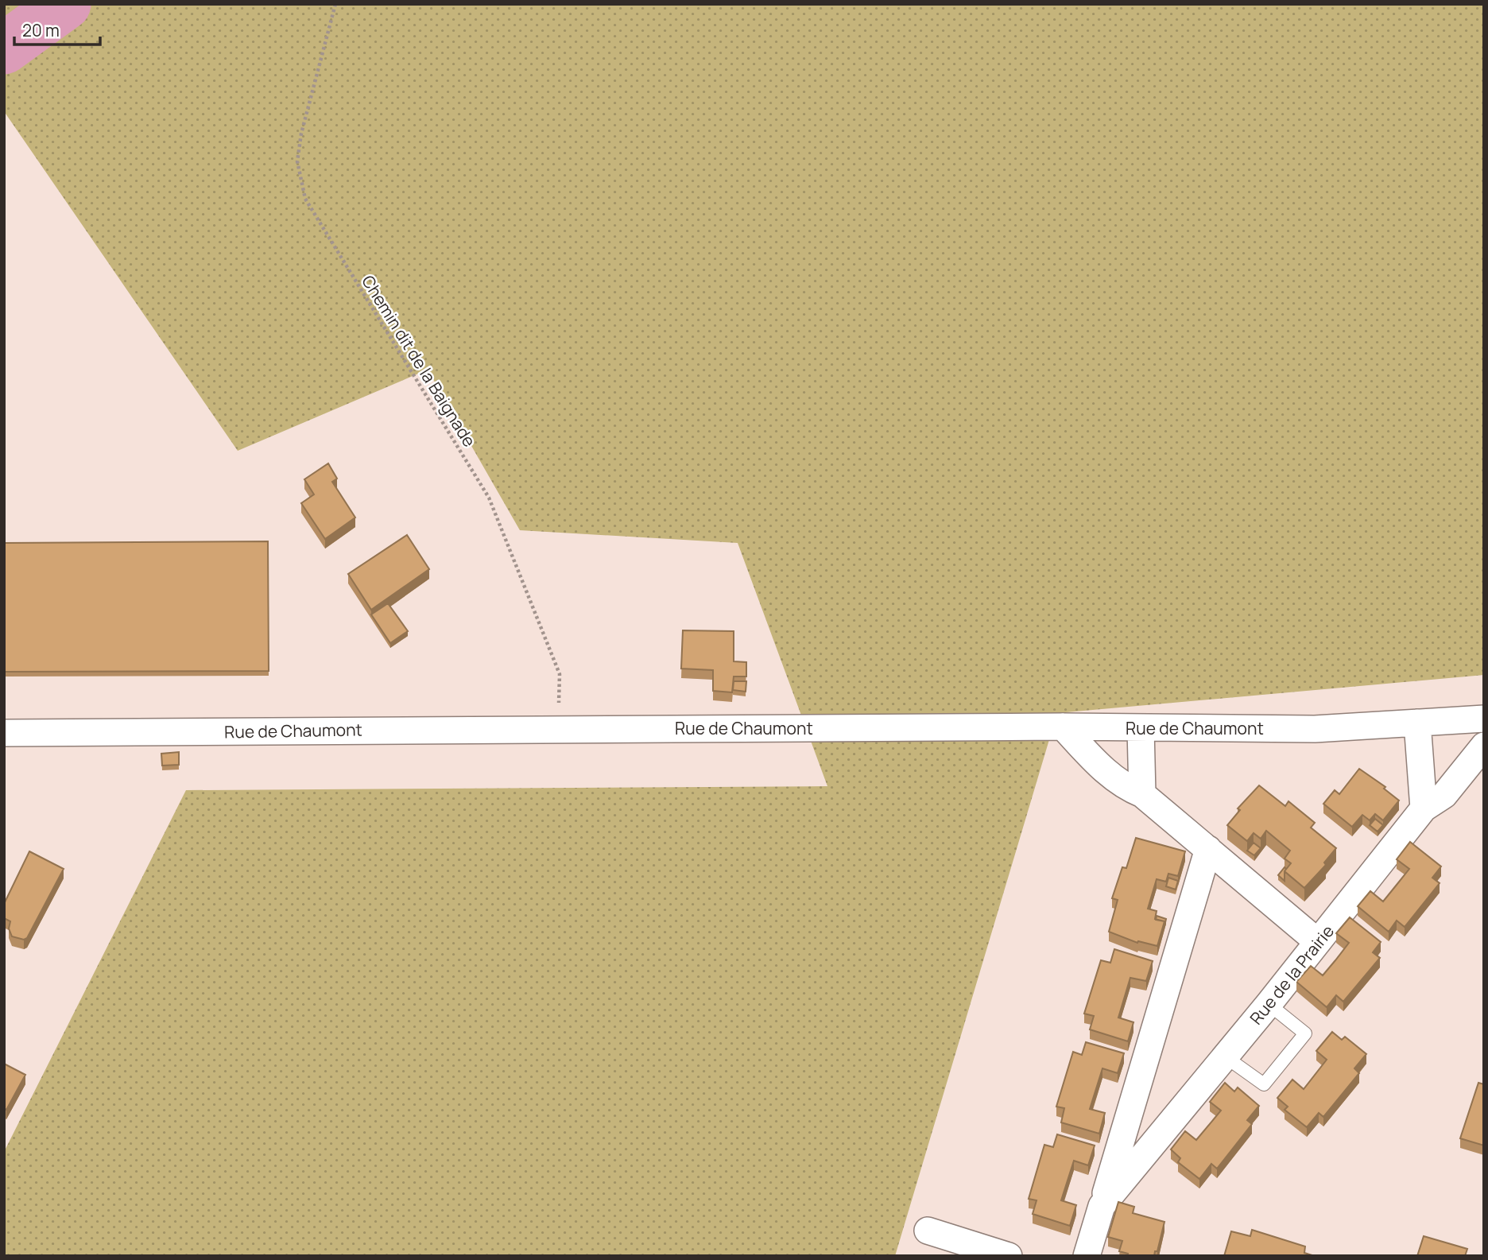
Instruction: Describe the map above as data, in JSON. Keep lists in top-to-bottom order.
{
  "streets": {
    "street": ["Rue de Chaumont", "Rue de la Prairie"],
    "path": ["Chemin dit de la Baignade"]
  },
  "crossings": [
    ["Chemin dit de la Baignade", "Rue de Chaumont"]
  ],
  "scale_bar": "20 m"
}
